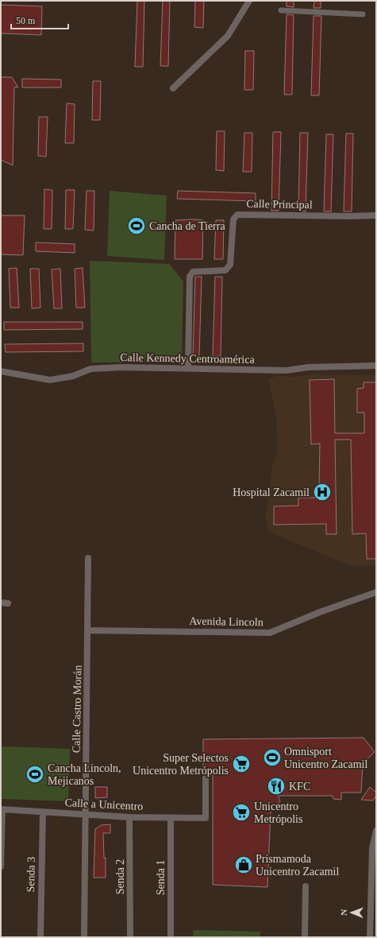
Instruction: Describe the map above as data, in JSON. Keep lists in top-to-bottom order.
{
  "streets": {
    "street": [
      "Calle Principal",
      "Calle Kennedy Centroamérica",
      "Avenida Lincoln",
      "Calle Castro Morán",
      "Calle a Unicentro",
      "Senda 3",
      "Senda 2",
      "Senda 1"
    ]
  },
  "crossings": [
    ["Calle Principal", "Calle Kennedy Centroamérica"],
    ["Avenida Lincoln", "Calle Castro Morán"],
    ["Calle Castro Morán", "Calle a Unicentro"],
    ["Calle a Unicentro", "Senda 3"],
    ["Calle a Unicentro", "Senda 2"],
    ["Calle a Unicentro", "Senda 1"]
  ],
  "places": {
    "sports": ["Cancha de Tierra", "Omnisport Unicentro Zacamil", "Cancha Lincoln, Mejicanos"],
    "hospital": ["Hospital Zacamil"],
    "supermarket": ["Super Selectos Unicentro Metrópolis", "Unicentro Metrópolis"],
    "restaurant": ["KFC"],
    "shop": ["Prismamoda Unicentro Zacamil"]
  },
  "scale_bar": "50 m",
  "north": "left"
}
